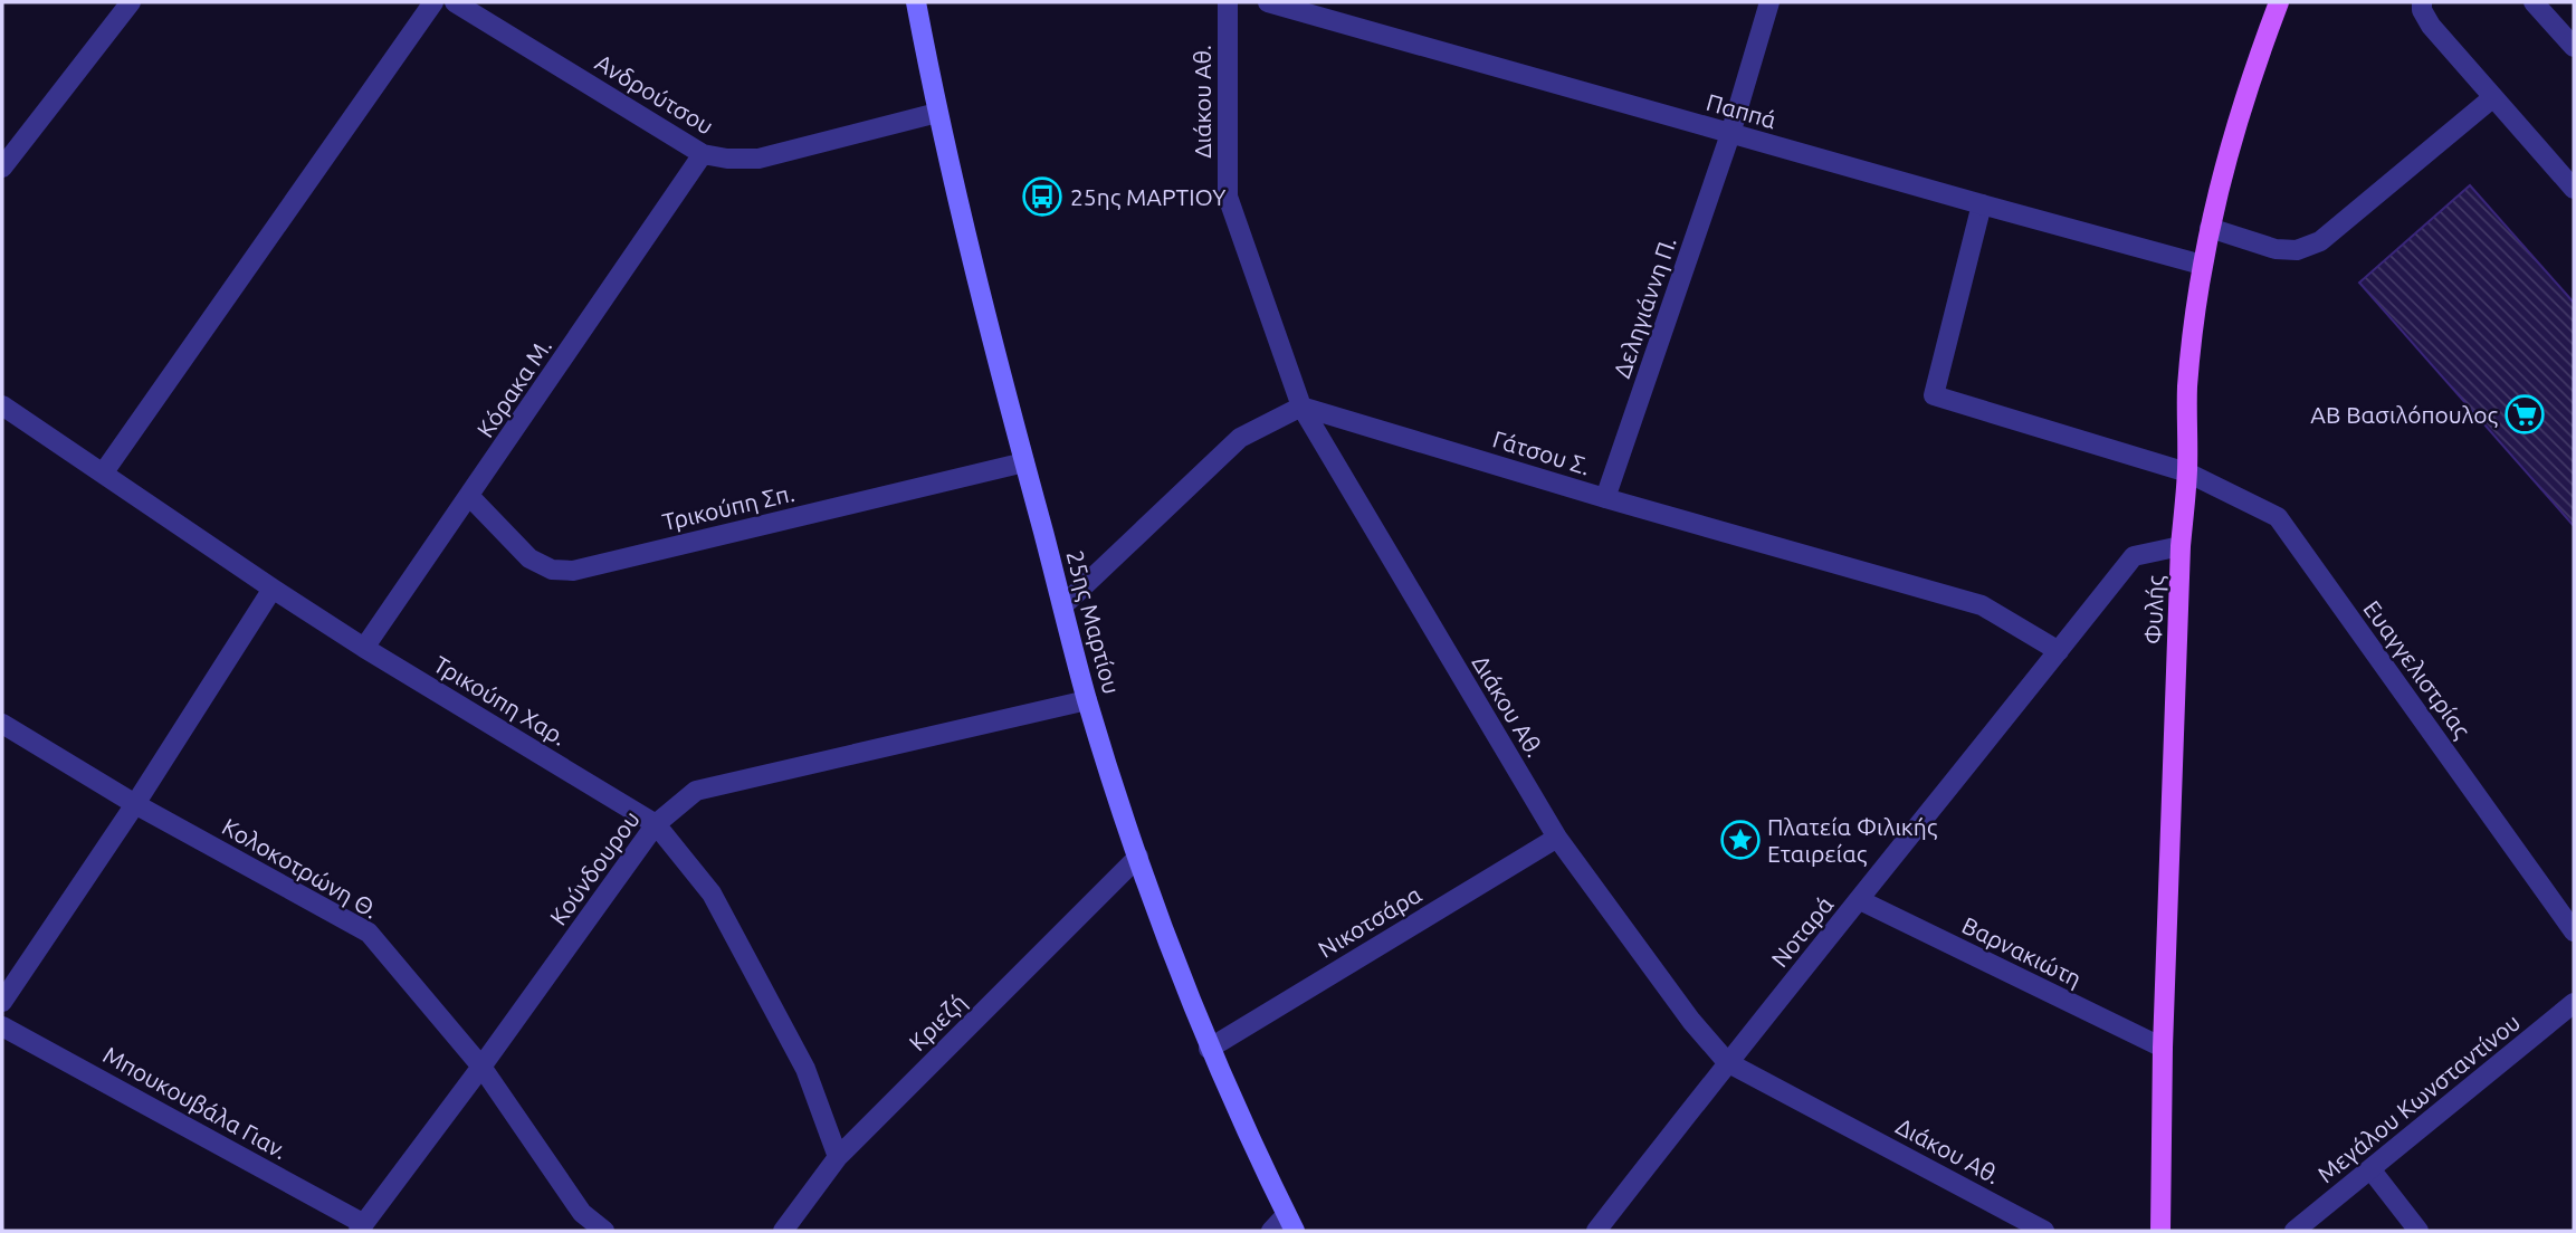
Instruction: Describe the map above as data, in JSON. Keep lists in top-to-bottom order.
{
  "streets": {
    "main road": ["Φυλής", "25ης Μαρτίου"],
    "street": [
      "Ανδρούτσου",
      "Διάκου Αθ.",
      "Παππά",
      "Δεληγιάννη Π.",
      "Κόρακα Μ.",
      "Γάτσου Σ.",
      "Τρικούπη Σπ.",
      "Ευαγγελιστρίας",
      "Τρικούπη Χαρ.",
      "Κολοκοτρώνη Θ.",
      "Κούνδουρου",
      "Νικοτσάρα",
      "Νοταρά",
      "Βαρνακιώτη",
      "Κριεζή",
      "Μεγάλου Κωνσταντίνου",
      "Μπουκουβάλα Γιαν."
    ]
  },
  "crossings": [
    ["Ανδρούτσου", "Κόρακα Μ."],
    ["Ανδρούτσου", "25ης Μαρτίου"],
    ["Διάκου Αθ.", "Γάτσου Σ."],
    ["Διάκου Αθ.", "Νικοτσάρα"],
    ["Διάκου Αθ.", "Νοταρά"],
    ["Παππά", "Δεληγιάννη Π."],
    ["Παππά", "Φυλής"],
    ["Παππά", "Ευαγγελιστρίας"],
    ["Δεληγιάννη Π.", "Γάτσου Σ."],
    ["Κόρακα Μ.", "Τρικούπη Σπ."],
    ["Κόρακα Μ.", "Τρικούπη Χαρ."],
    ["Γάτσου Σ.", "Νοταρά"],
    ["Τρικούπη Σπ.", "25ης Μαρτίου"],
    ["Φυλής", "Ευαγγελιστρίας"],
    ["Φυλής", "Νοταρά"],
    ["Φυλής", "Βαρνακιώτη"],
    ["25ης Μαρτίου", "Κούνδουρου"],
    ["25ης Μαρτίου", "Νικοτσάρα"],
    ["25ης Μαρτίου", "Κριεζή"],
    ["Τρικούπη Χαρ.", "Κούνδουρου"],
    ["Τρικούπη Χαρ.", "Κριεζή"],
    ["Κολοκοτρώνη Θ.", "Κούνδουρου"],
    ["Κούνδουρου", "Μπουκουβάλα Γιαν."],
    ["Νοταρά", "Βαρνακιώτη"]
  ],
  "places": {
    "bus stop": ["25ης ΜΑΡΤΙΟΥ"],
    "supermarket": ["ΑΒ Βασιλόπουλος"],
    "place": ["Πλατεία Φιλικής Εταιρείας"]
  }
}
